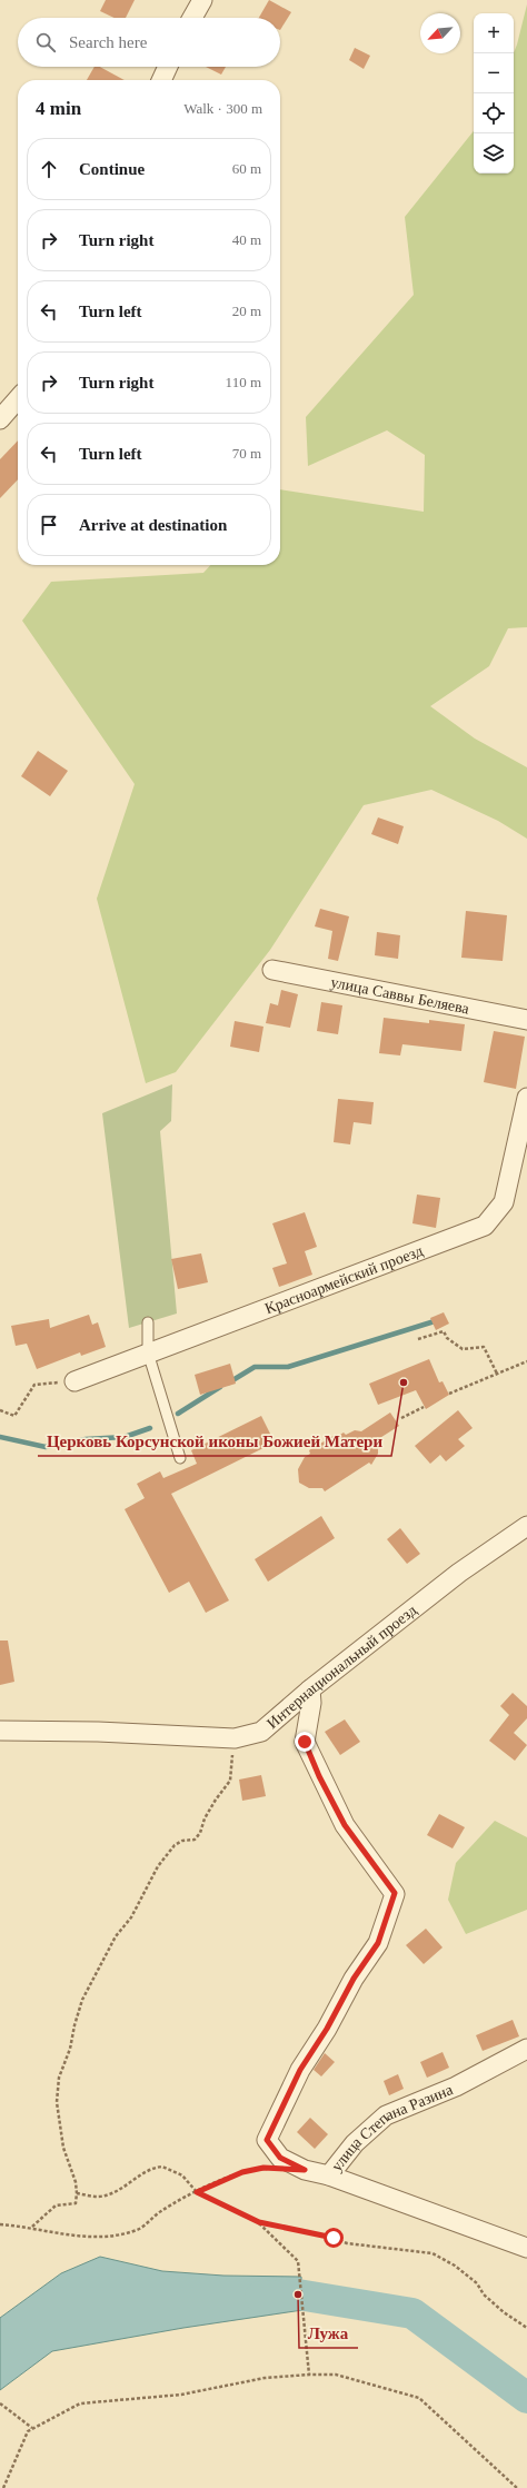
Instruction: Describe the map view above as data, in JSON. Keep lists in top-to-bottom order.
{
  "streets": {
    "street": [
      "улица Саввы Беляева",
      "Красноармейский проезд",
      "Интернациональный проезд",
      "улица Степана Разина"
    ]
  },
  "places": ["Церковь Корсунской иконы Божией Матери", "Лужа"],
  "north": "bottom left",
  "page": {
    "map_buttons": ["+", "−"],
    "search": "Search here",
    "heading": ["4 min", "Walk · 300 m"],
    "list": [
      ["Continue", "60 m"],
      ["Turn right", "40 m"],
      ["Turn left", "20 m"],
      ["Turn right", "110 m"],
      ["Turn left", "70 m"],
      "Arrive at destination"
    ]
  }
}
